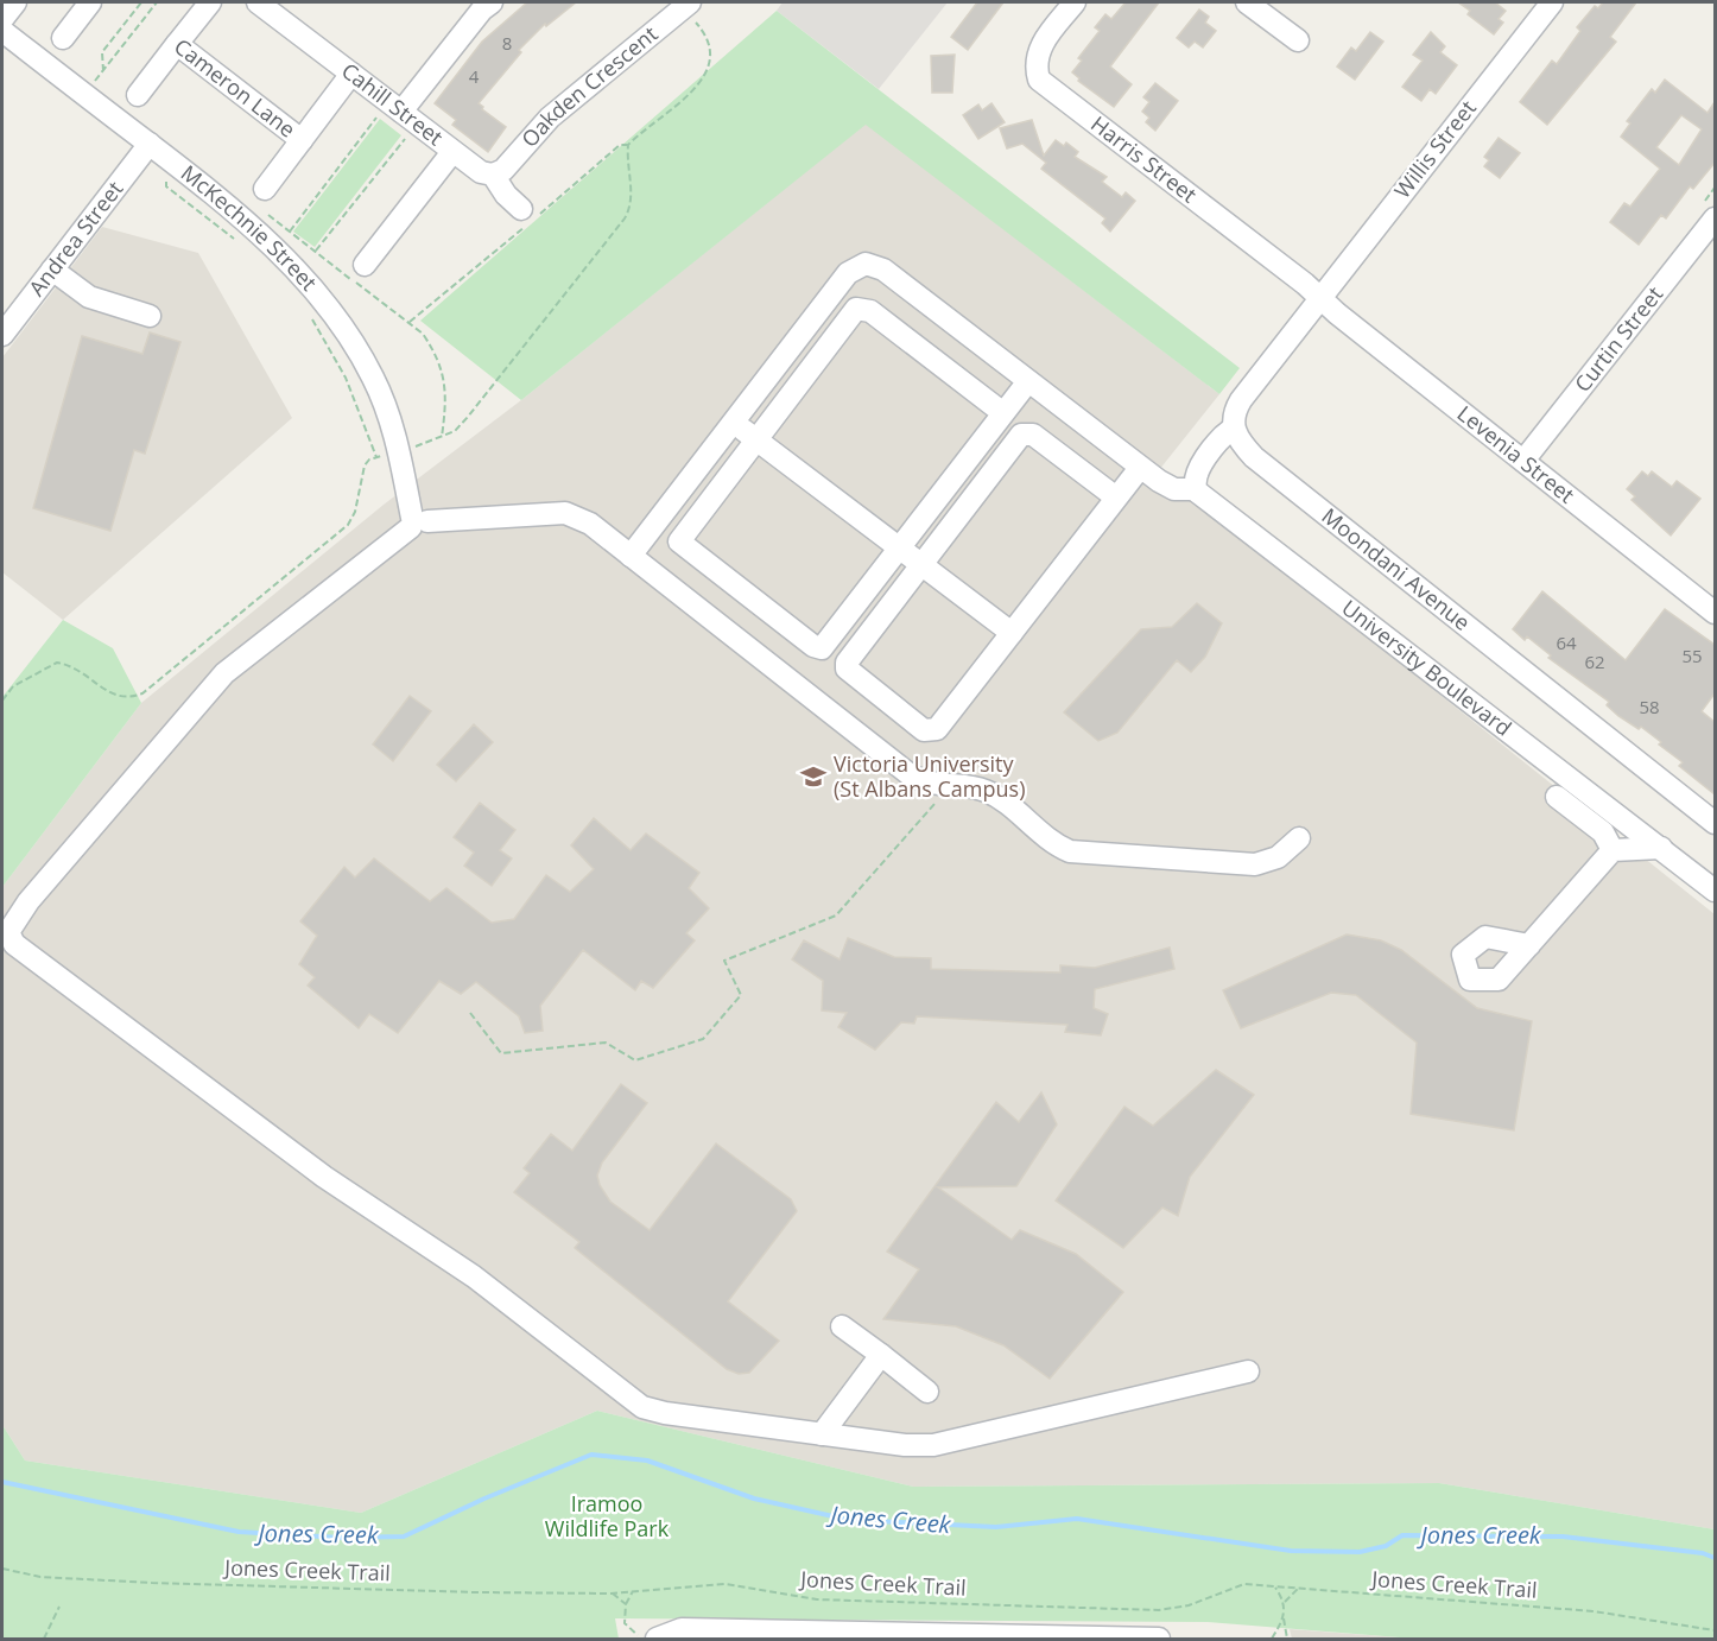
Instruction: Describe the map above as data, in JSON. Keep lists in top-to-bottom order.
{
  "streets": {
    "street": [
      "Cameron Lane",
      "Oakden Crescent",
      "Cahill Street",
      "Willis Street",
      "Harris Street",
      "McKechnie Street",
      "Andrea Street",
      "Curtin Street",
      "Levenia Street",
      "Moondani Avenue",
      "University Boulevard"
    ],
    "path": ["Jones Creek Trail"]
  },
  "crossings": [
    ["Oakden Crescent", "Cahill Street"],
    ["Willis Street", "Harris Street"],
    ["Willis Street", "Levenia Street"],
    ["Harris Street", "Levenia Street"],
    ["McKechnie Street", "Andrea Street"],
    ["Curtin Street", "Levenia Street"]
  ],
  "water": ["Jones Creek"],
  "parks": ["Iramoo Wildlife Park"],
  "places": {
    "school or university": ["Victoria University (St Albans Campus)"]
  },
  "house_numbers": [
    "8",
    "4",
    "64",
    "55",
    "62",
    "58"
  ]
}
